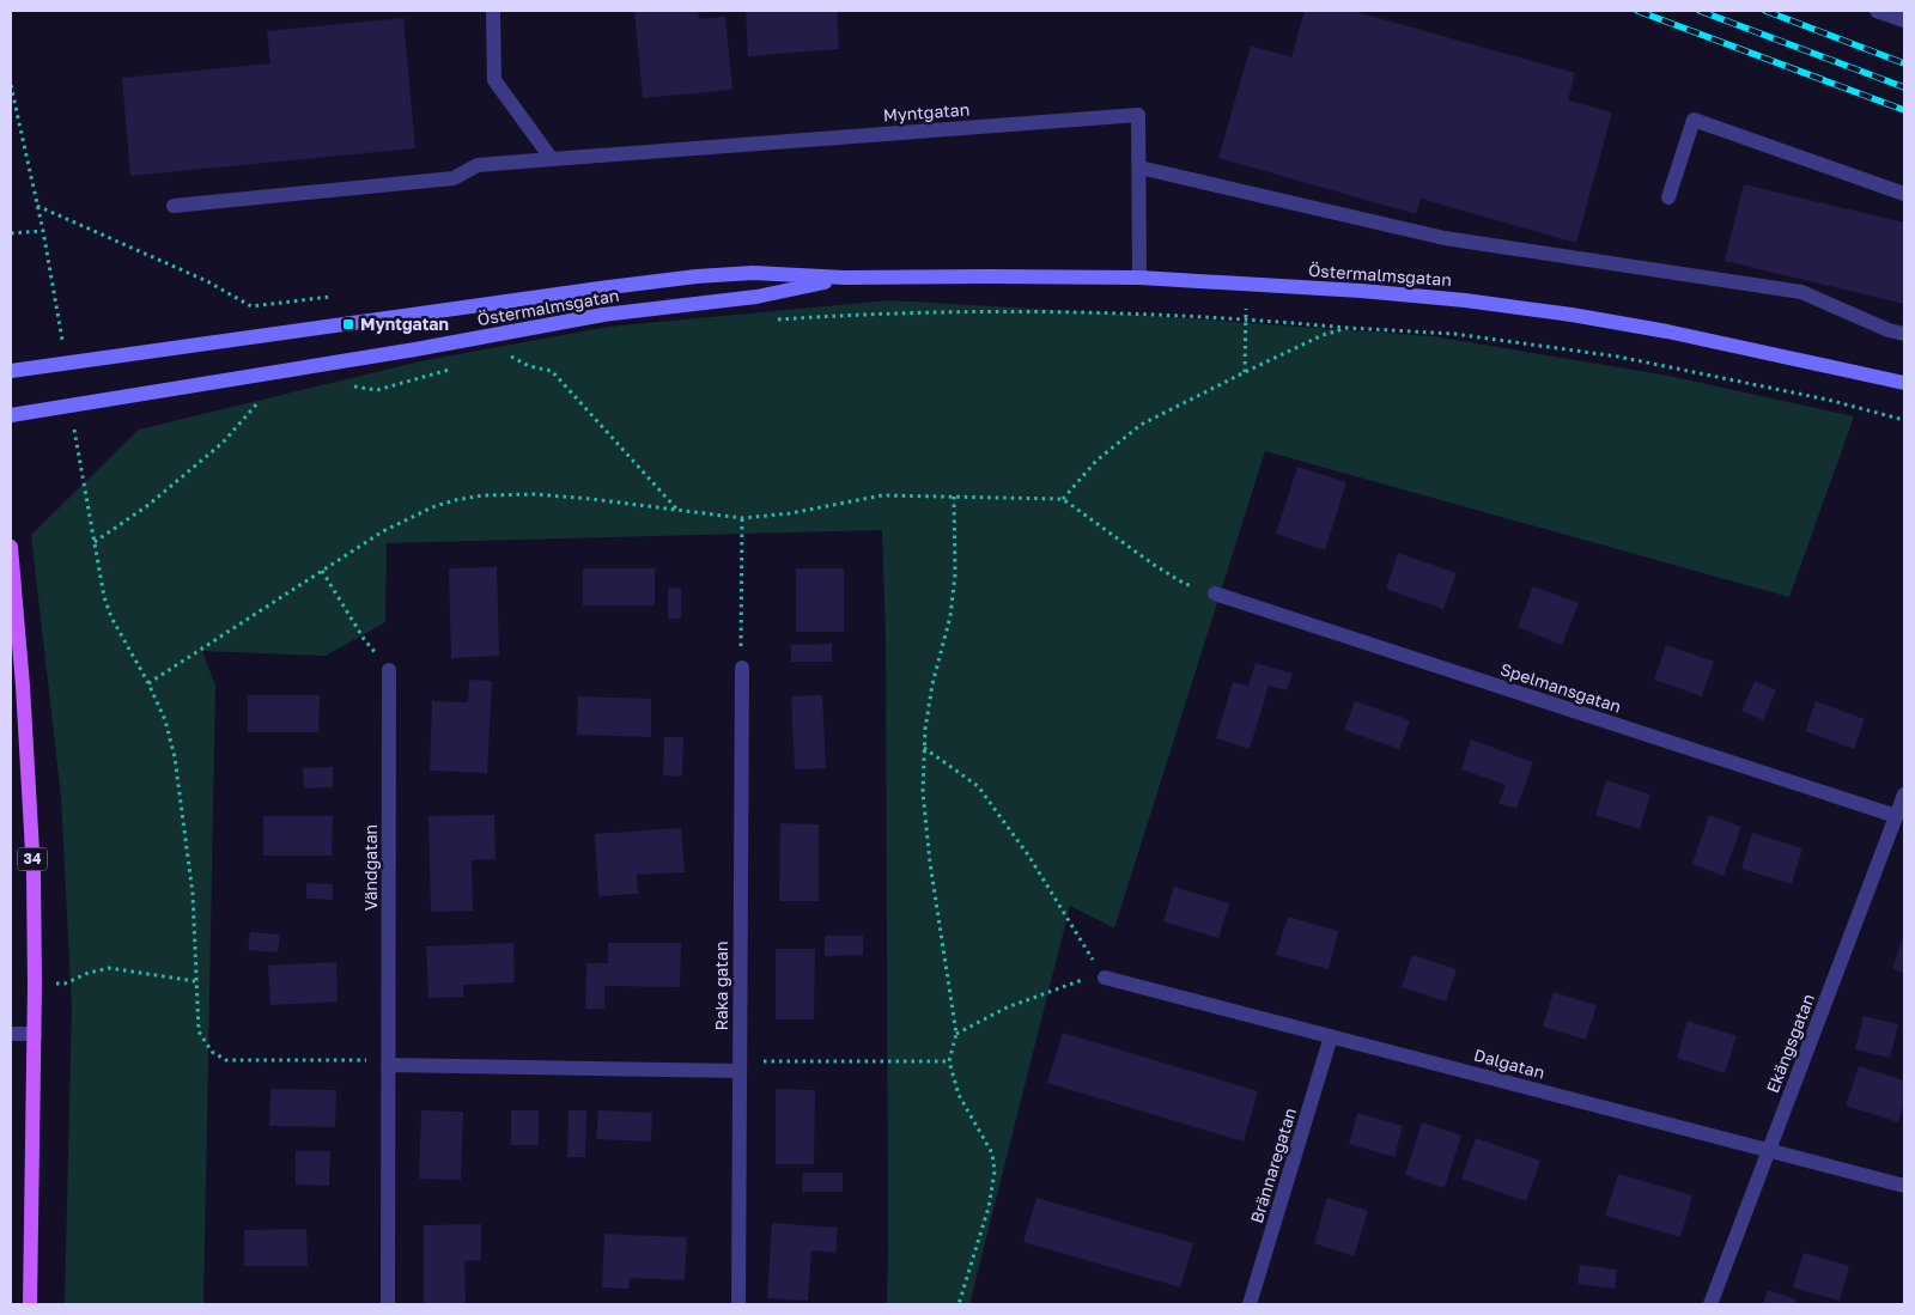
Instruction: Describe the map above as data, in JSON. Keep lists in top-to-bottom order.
{
  "streets": {
    "main road": ["Östermalmsgatan", "34"],
    "street": [
      "Myntgatan",
      "Spelmansgatan",
      "Vändgatan",
      "Raka gatan",
      "Ekängsgatan",
      "Dalgatan",
      "Brännaregatan"
    ]
  },
  "crossings": [
    ["Myntgatan", "Östermalmsgatan"],
    ["Spelmansgatan", "Ekängsgatan"],
    ["Ekängsgatan", "Dalgatan"],
    ["Dalgatan", "Brännaregatan"]
  ],
  "places": {
    "transit": ["Myntgatan"]
  }
}
